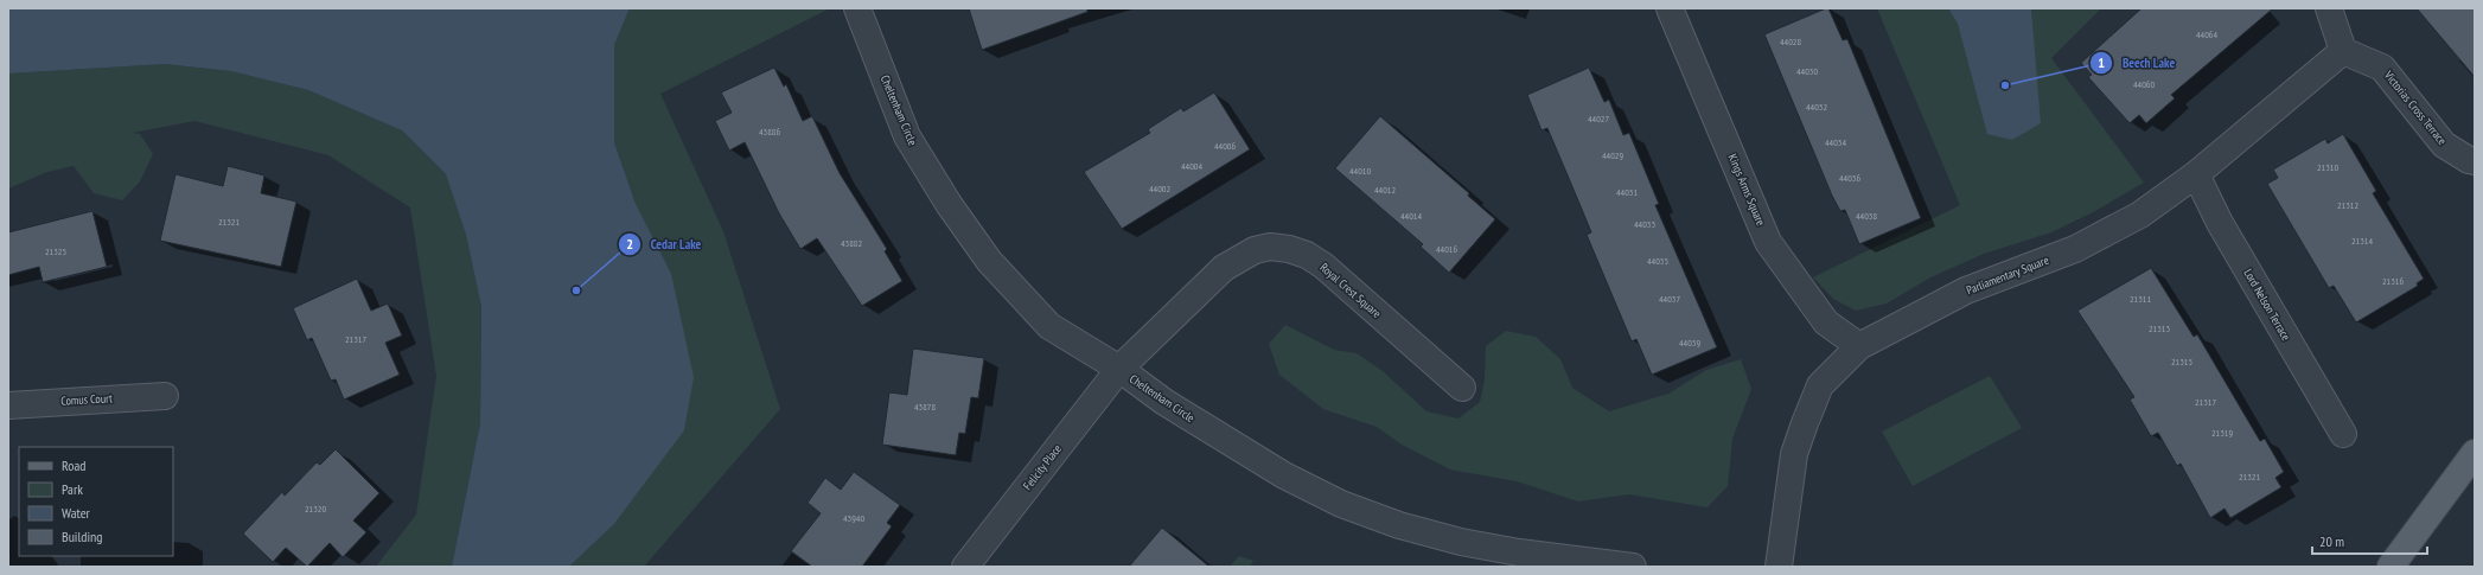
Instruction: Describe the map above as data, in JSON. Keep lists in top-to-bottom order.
{
  "streets": {
    "street": [
      "Victorias Cross Terrace",
      "Cheltenham Circle",
      "Kings Arms Square",
      "Parliamentary Square",
      "Royal Crest Square",
      "Lord Nelson Terrace",
      "Comus Court",
      "Felicity Place"
    ]
  },
  "crossings": [
    ["Victorias Cross Terrace", "Parliamentary Square"],
    ["Cheltenham Circle", "Royal Crest Square"],
    ["Cheltenham Circle", "Felicity Place"],
    ["Kings Arms Square", "Parliamentary Square"],
    ["Parliamentary Square", "Lord Nelson Terrace"],
    ["Royal Crest Square", "Felicity Place"]
  ],
  "places": ["Beech Lake", "Cedar Lake"],
  "house_numbers": [
    "44064",
    "44028",
    "44030",
    "44060",
    "44032",
    "44027",
    "43886",
    "44034",
    "44006",
    "44029",
    "44004",
    "21310",
    "44010",
    "44036",
    "44002",
    "44012",
    "44031",
    "21312",
    "44014",
    "44038",
    "21321",
    "44033",
    "21314",
    "43882",
    "44016",
    "21325",
    "44035",
    "21316",
    "44037",
    "21311",
    "21313",
    "21317",
    "44039",
    "21315",
    "21317",
    "43878",
    "21319",
    "21321",
    "21320",
    "43940"
  ],
  "legend": [
    "Road",
    "Park",
    "Water",
    "Building"
  ],
  "scale_bar": "20 m"
}
